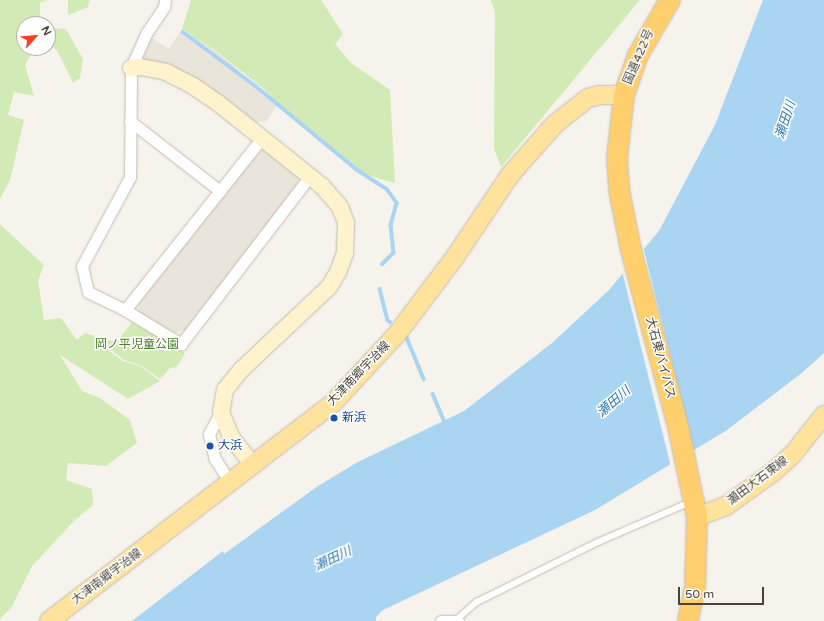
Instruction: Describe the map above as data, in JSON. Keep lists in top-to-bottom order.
{
  "streets": {
    "highway": ["国道422号", "大石東バイパス"],
    "main road": ["大津南郷宇治線", "瀬田大石東線"]
  },
  "crossings": [
    ["国道422号", "大石東バイパス"],
    ["国道422号", "大津南郷宇治線"],
    ["大石東バイパス", "大津南郷宇治線"],
    ["大石東バイパス", "瀬田大石東線"]
  ],
  "water": ["瀬田川"],
  "parks": ["岡ノ平児童公園"],
  "places": ["新浜", "大浜"],
  "scale_bar": "50 m",
  "north": "top right"
}
